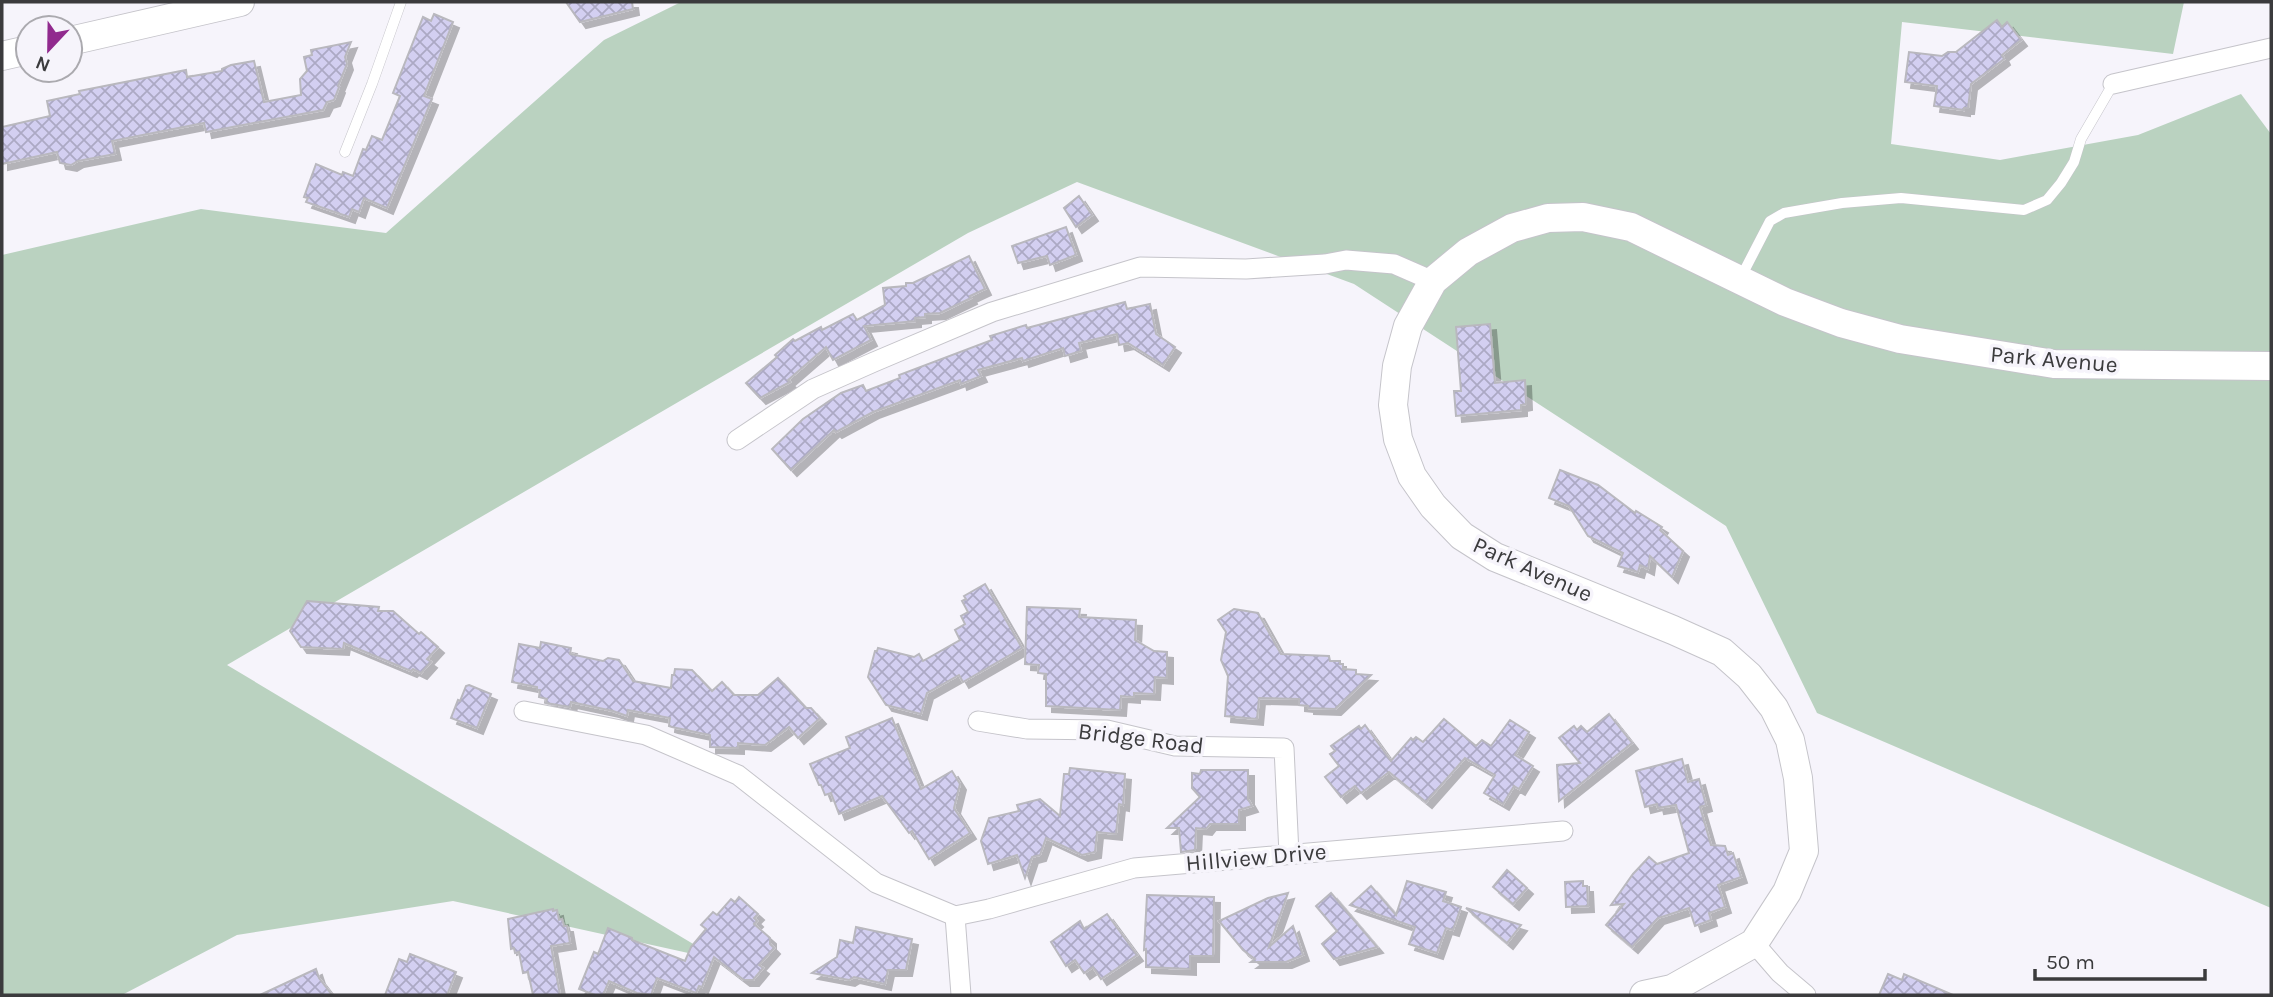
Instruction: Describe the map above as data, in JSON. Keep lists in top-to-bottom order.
{
  "streets": {
    "main road": ["Park Avenue"],
    "street": ["Bridge Road", "Hillview Drive"]
  },
  "crossings": [
    ["Bridge Road", "Hillview Drive"]
  ],
  "scale_bar": "50 m",
  "north": "bottom"
}
